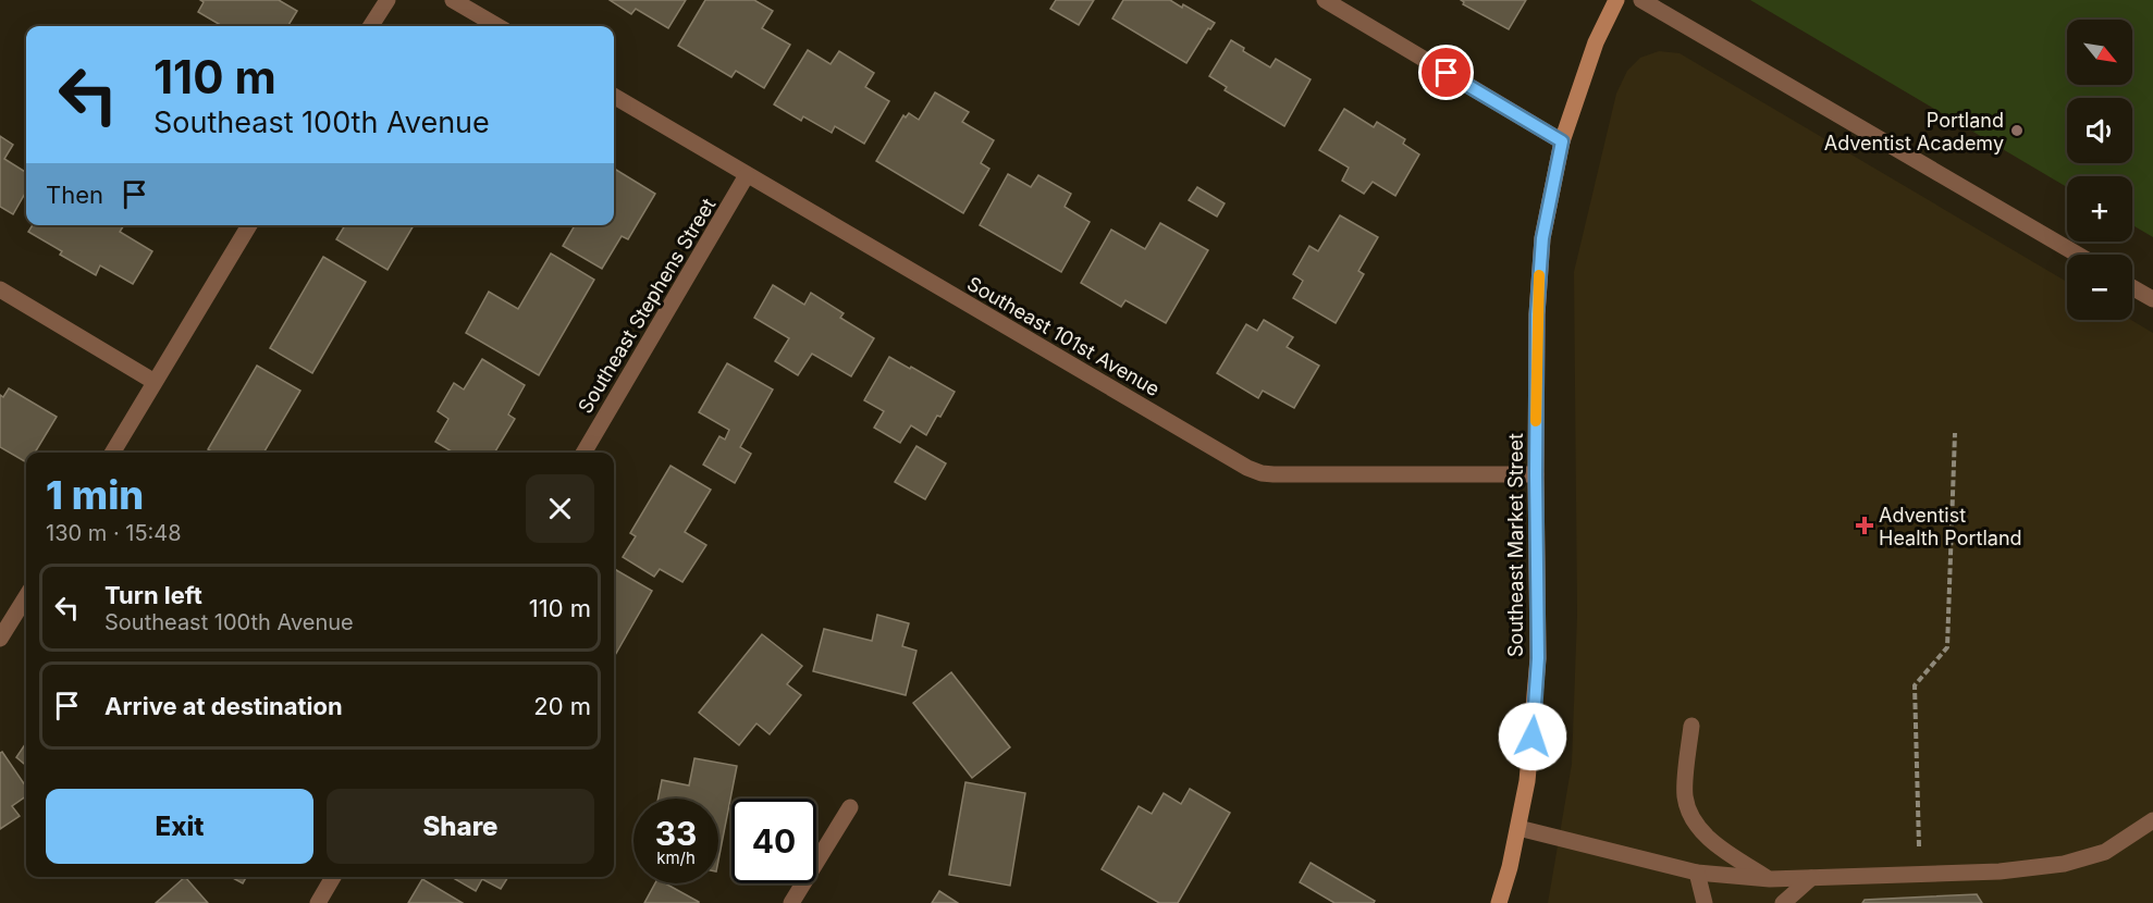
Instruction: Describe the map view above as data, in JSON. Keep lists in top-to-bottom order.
{
  "streets": {
    "street": ["Southeast Stephens Street", "Southeast 101st Avenue", "Southeast Market Street"]
  },
  "crossings": [
    ["Southeast Stephens Street", "Southeast 101st Avenue"],
    ["Southeast 101st Avenue", "Southeast Market Street"]
  ],
  "places": {
    "other": ["Portland Adventist Academy"],
    "health": ["Adventist Health Portland"]
  },
  "north": "bottom right",
  "page": {
    "map_buttons": ["+", "−"],
    "turn": ["110 m", "Southeast 100th Avenue"],
    "then": "Then",
    "heading": ["1 min", "130 m · 15:48"],
    "list": [
      {
        "name": "Turn left",
        "note": "Southeast 100th Avenue",
        "value": "110 m"
      },
      {
        "name": "Arrive at destination",
        "value": "20 m"
      }
    ],
    "buttons": ["Exit", "Share"],
    "speed": "33 km/h",
    "limit": "40"
  }
}
